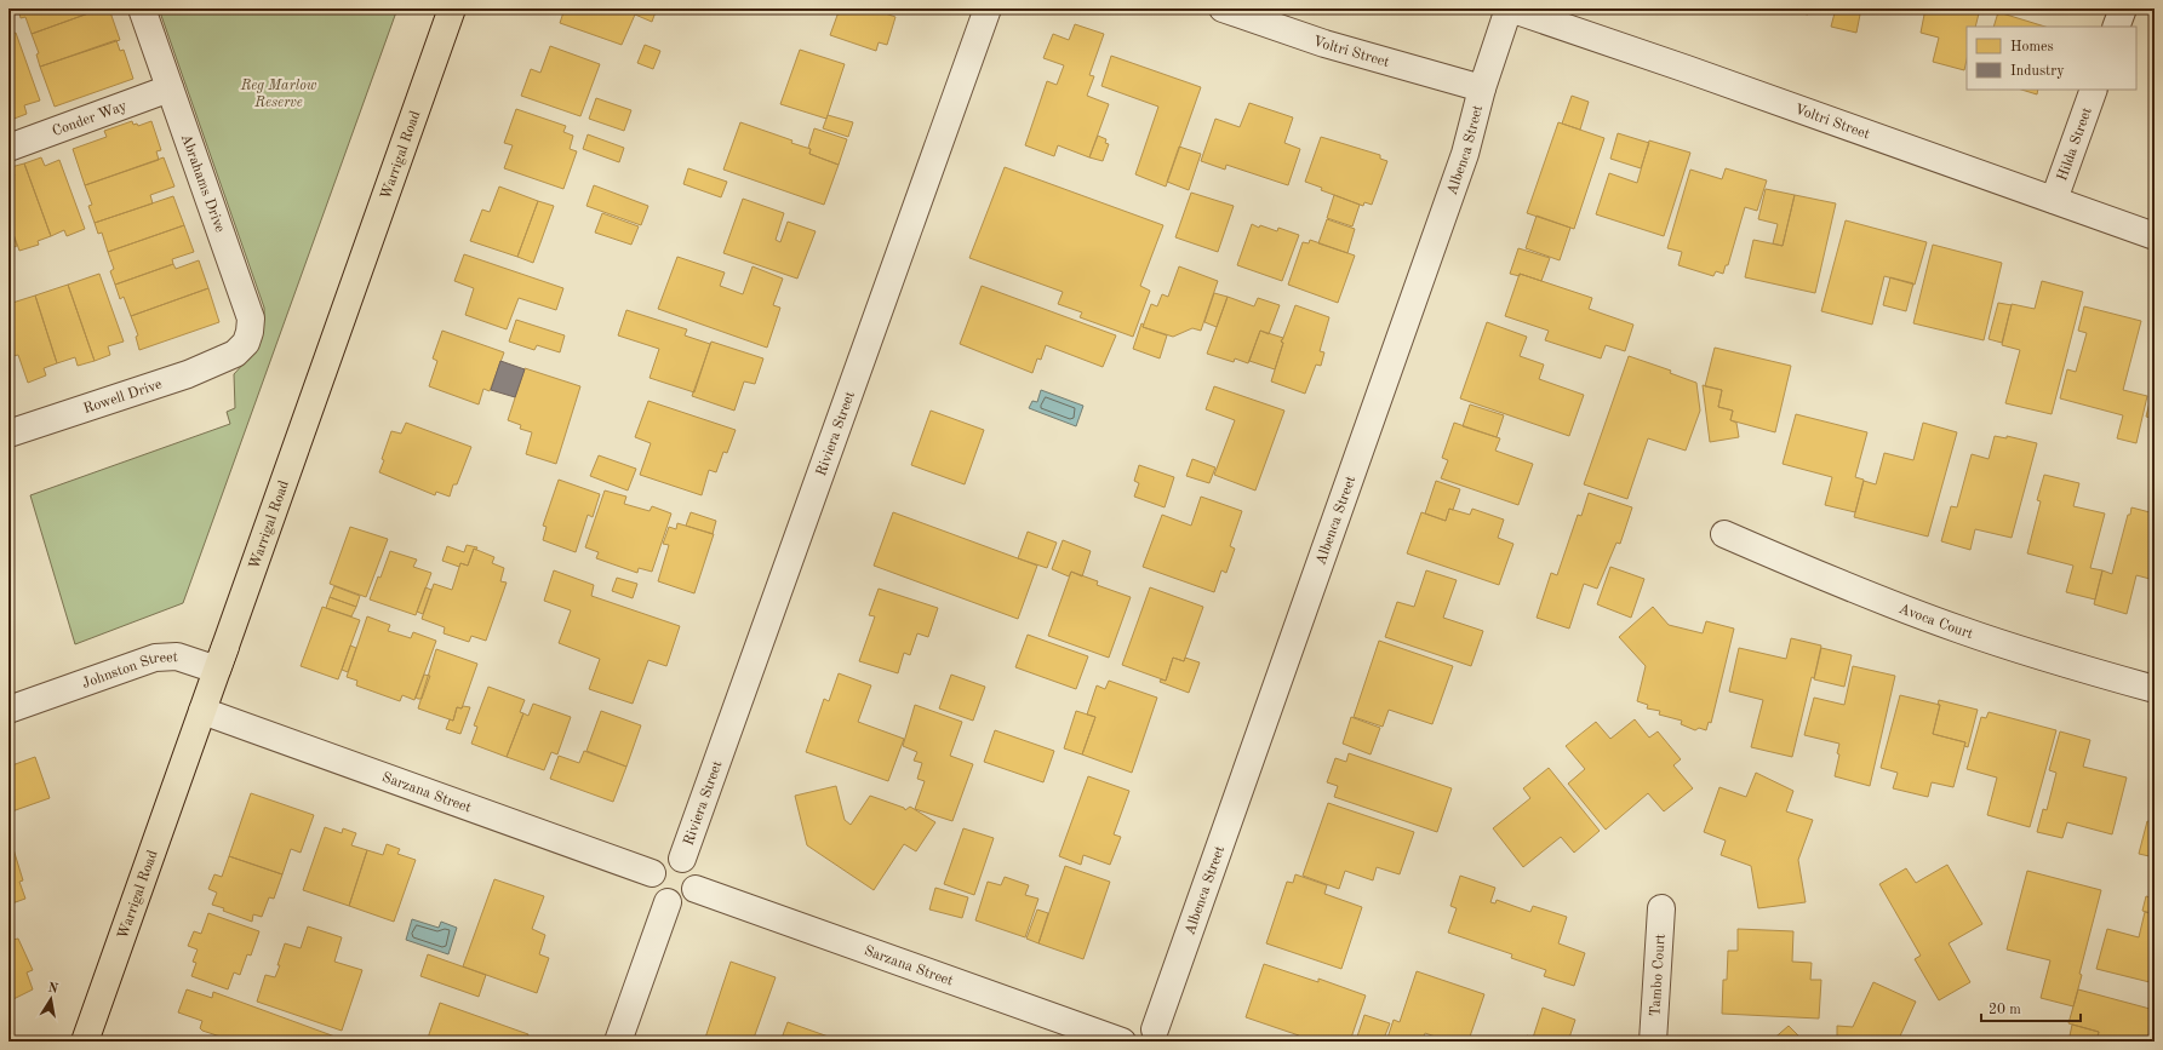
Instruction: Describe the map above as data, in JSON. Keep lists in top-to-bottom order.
{
  "streets": {
    "highway": ["Warrigal Road"],
    "street": [
      "Voltri Street",
      "Conder Way",
      "Hilda Street",
      "Albenca Street",
      "Abrahams Drive",
      "Rowell Drive",
      "Riviera Street",
      "Avoca Court",
      "Johnston Street",
      "Sarzana Street",
      "Tambo Court"
    ]
  },
  "crossings": [
    ["Voltri Street", "Hilda Street"],
    ["Voltri Street", "Albenca Street"],
    ["Conder Way", "Abrahams Drive"],
    ["Warrigal Road", "Johnston Street"],
    ["Warrigal Road", "Sarzana Street"],
    ["Abrahams Drive", "Rowell Drive"],
    ["Riviera Street", "Sarzana Street"]
  ],
  "parks": ["Reg Marlow Reserve"],
  "legend": ["Homes", "Industry"],
  "scale_bar": "20 m",
  "north": "top"
}
